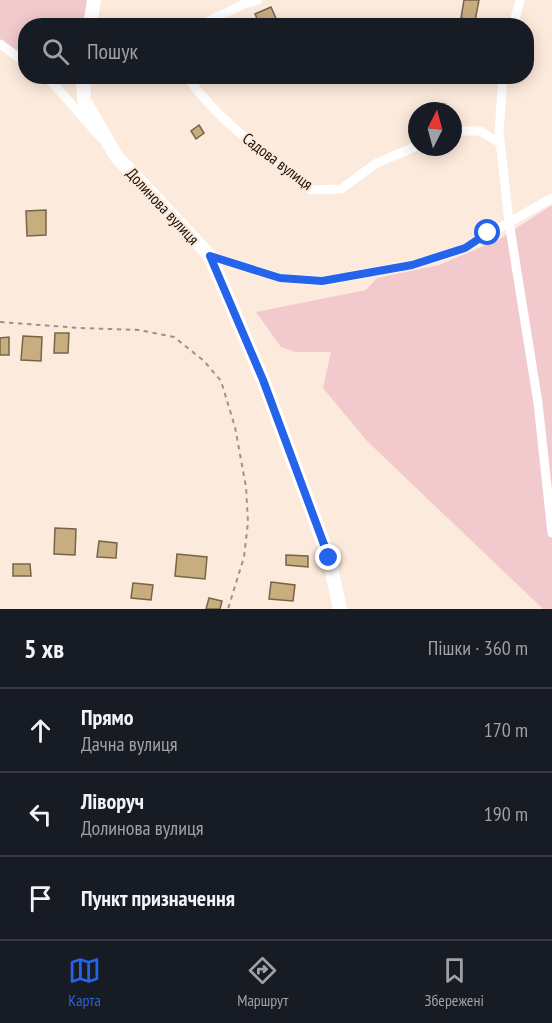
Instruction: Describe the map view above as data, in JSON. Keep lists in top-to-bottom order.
{
  "streets": {
    "street": ["Садова вулиця", "Долинова вулиця"]
  },
  "north": "top",
  "page": {
    "search": "Пошук",
    "heading": ["5 хв", "Пішки · 360 m"],
    "list": [
      ["Прямо", "Дачна вулиця", "170 m"],
      ["Ліворуч", "Долинова вулиця", "190 m"],
      "Пункт призначення"
    ],
    "nav": ["Карта", "Маршрут", "Збережені"]
  }
}
